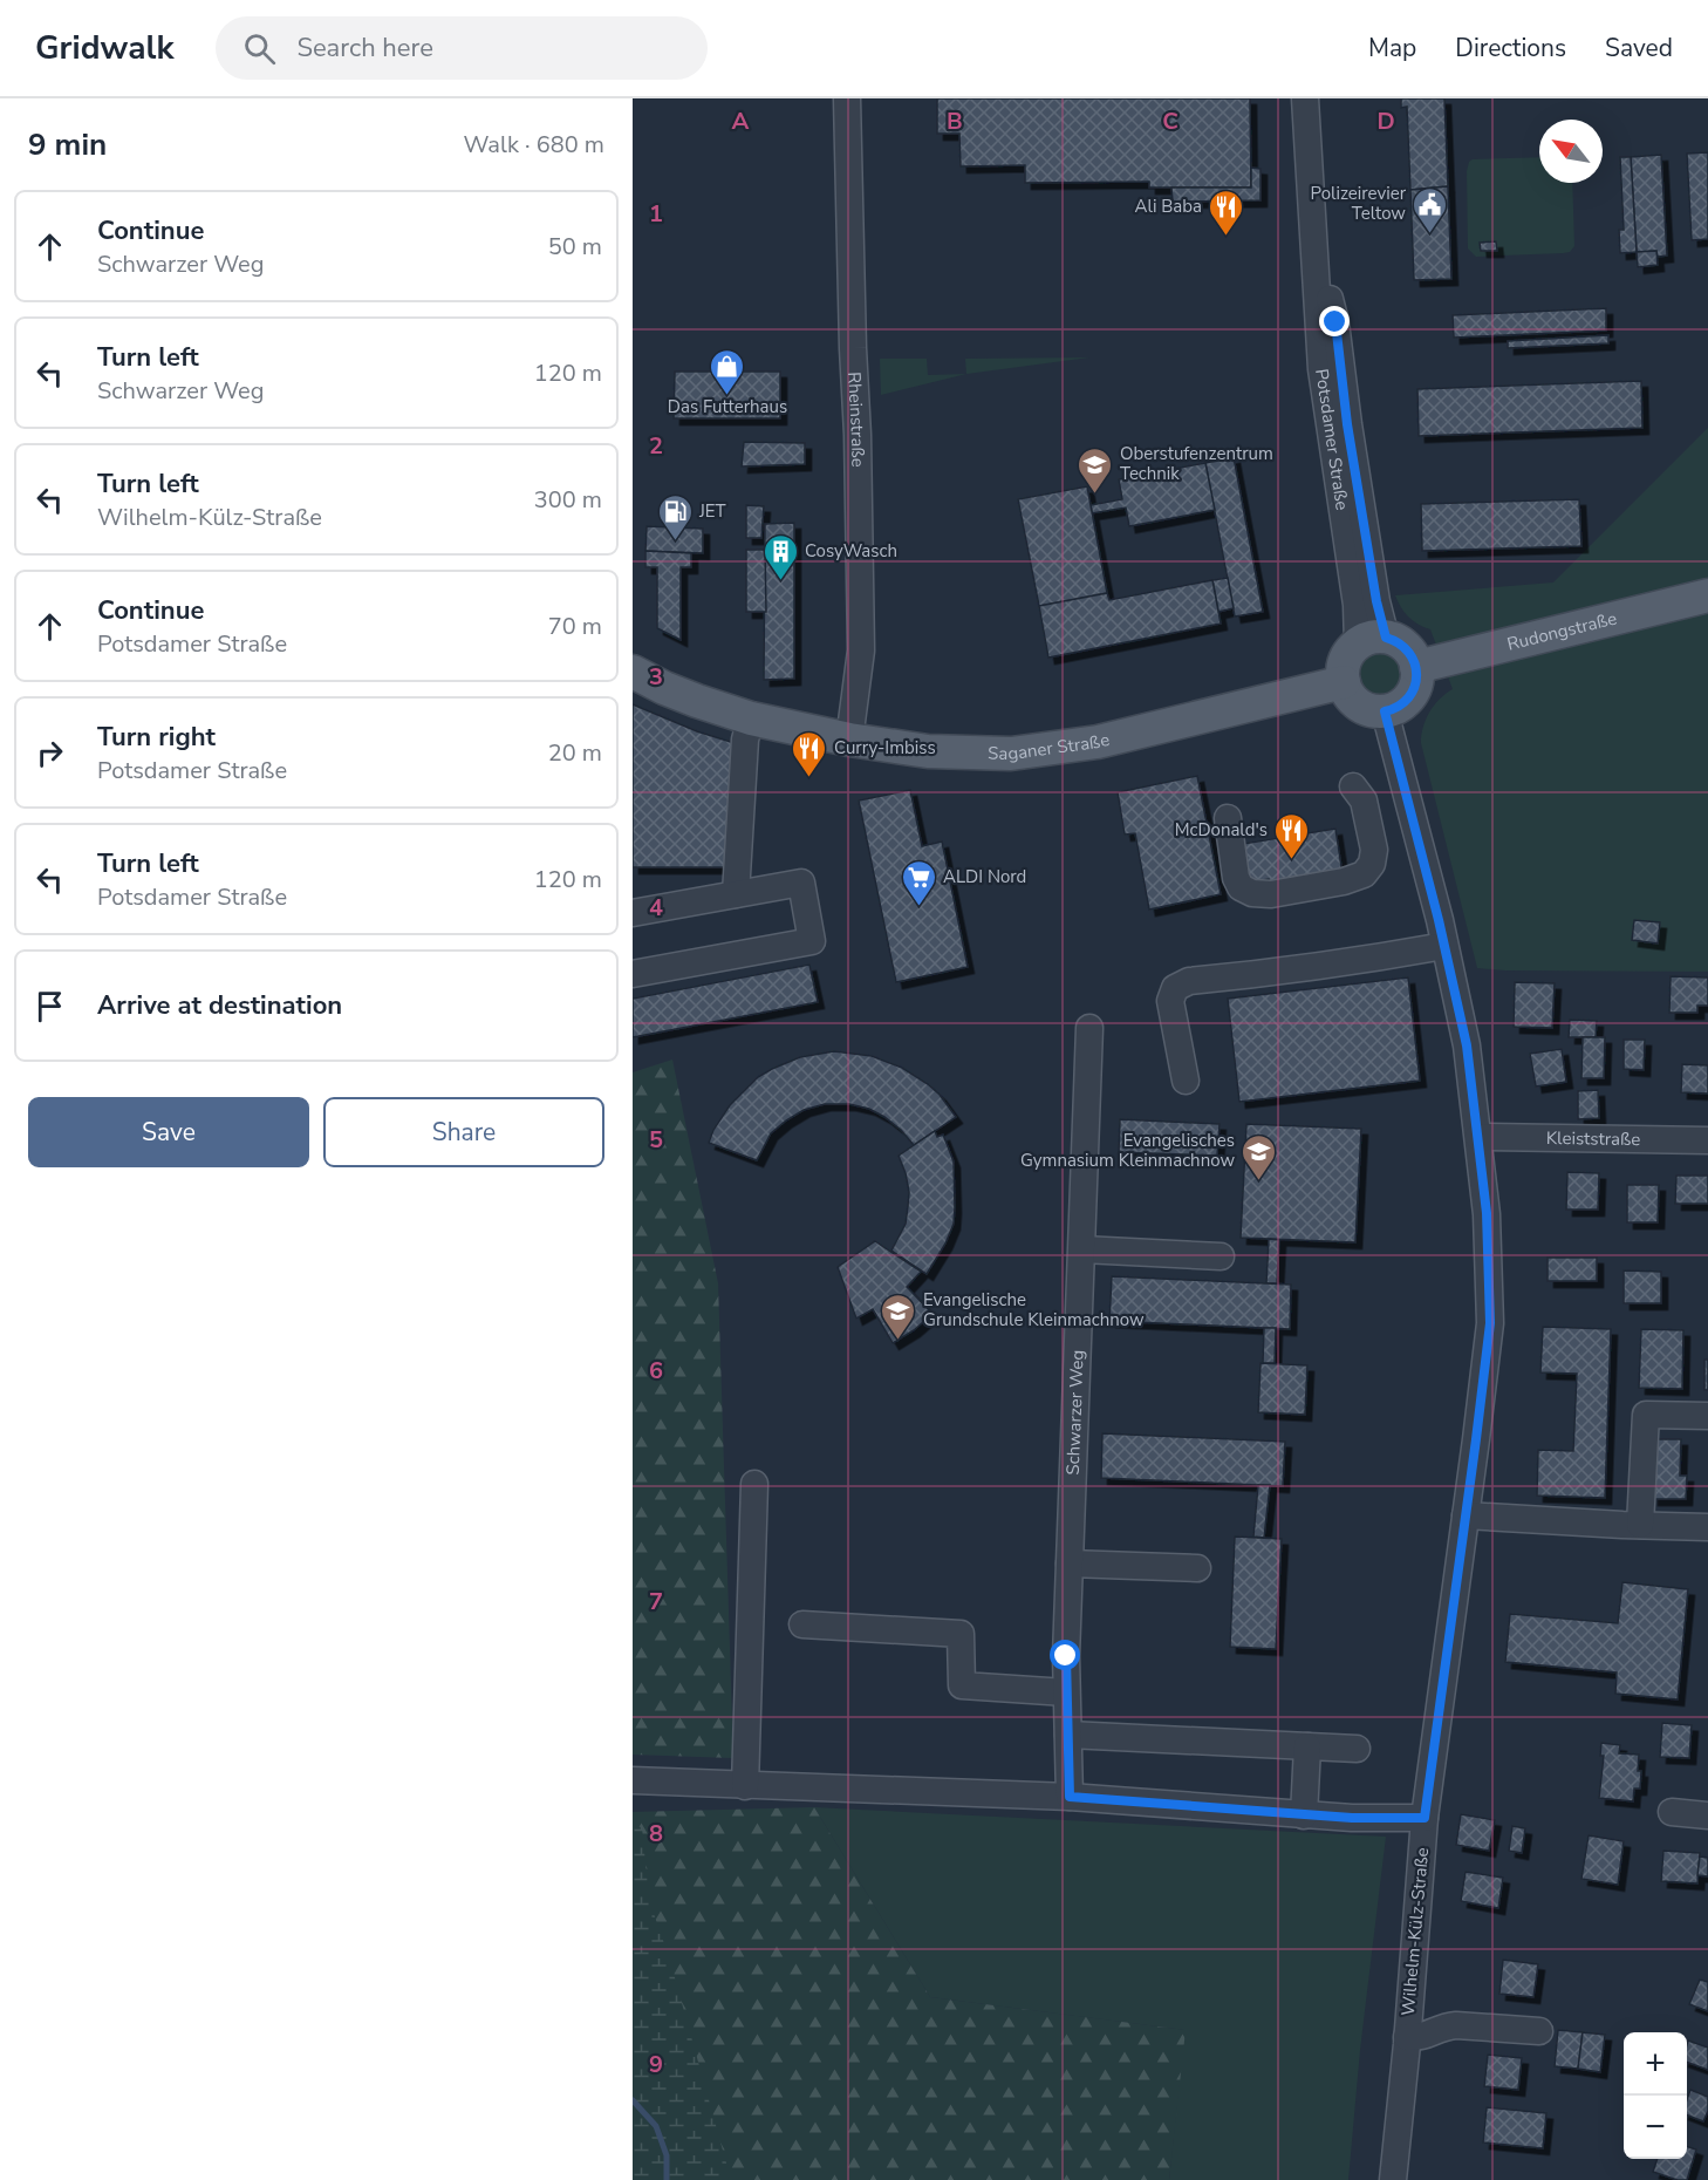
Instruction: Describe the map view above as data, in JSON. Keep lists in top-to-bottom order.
{
  "streets": {
    "main road": ["Rudongstraße", "Saganer Straße"],
    "street": [
      "Rheinstraße",
      "Potsdamer Straße",
      "Kleiststraße",
      "Schwarzer Weg",
      "Wilhelm-Külz-Straße"
    ]
  },
  "crossings": [
    ["Rheinstraße", "Saganer Straße"],
    ["Potsdamer Straße", "Rudongstraße"],
    ["Potsdamer Straße", "Saganer Straße"],
    ["Rudongstraße", "Saganer Straße"],
    ["Kleiststraße", "Wilhelm-Külz-Straße"]
  ],
  "places": {
    "public building": ["Polizeirevier Teltow"],
    "restaurant": ["Ali Baba", "Curry-Imbiss", "McDonald's"],
    "shop": ["Das Futterhaus"],
    "school or university": ["Oberstufenzentrum Technik", "Evangelisches Gymnasium Kleinmachnow", "Evangelische Grundschule Kleinmachnow"],
    "fuel station": ["JET"],
    "building": ["CosyWasch"],
    "supermarket": ["ALDI Nord"]
  },
  "north": "top left",
  "page": {
    "header": "Gridwalk",
    "search": "Search here",
    "nav": ["Map", "Directions", "Saved"],
    "heading": ["9 min", "Walk · 680 m"],
    "list": [
      ["Continue", "Schwarzer Weg", "50 m"],
      ["Turn left", "Schwarzer Weg", "120 m"],
      ["Turn left", "Wilhelm-Külz-Straße", "300 m"],
      ["Continue", "Potsdamer Straße", "70 m"],
      ["Turn right", "Potsdamer Straße", "20 m"],
      ["Turn left", "Potsdamer Straße", "120 m"],
      "Arrive at destination"
    ],
    "buttons": ["Save", "Share"],
    "map_buttons": ["+", "−"]
  },
  "grid": {
    "columns": [
      "A",
      "B",
      "C",
      "D"
    ],
    "rows": [
      "1",
      "2",
      "3",
      "4",
      "5",
      "6",
      "7",
      "8",
      "9"
    ]
  }
}
